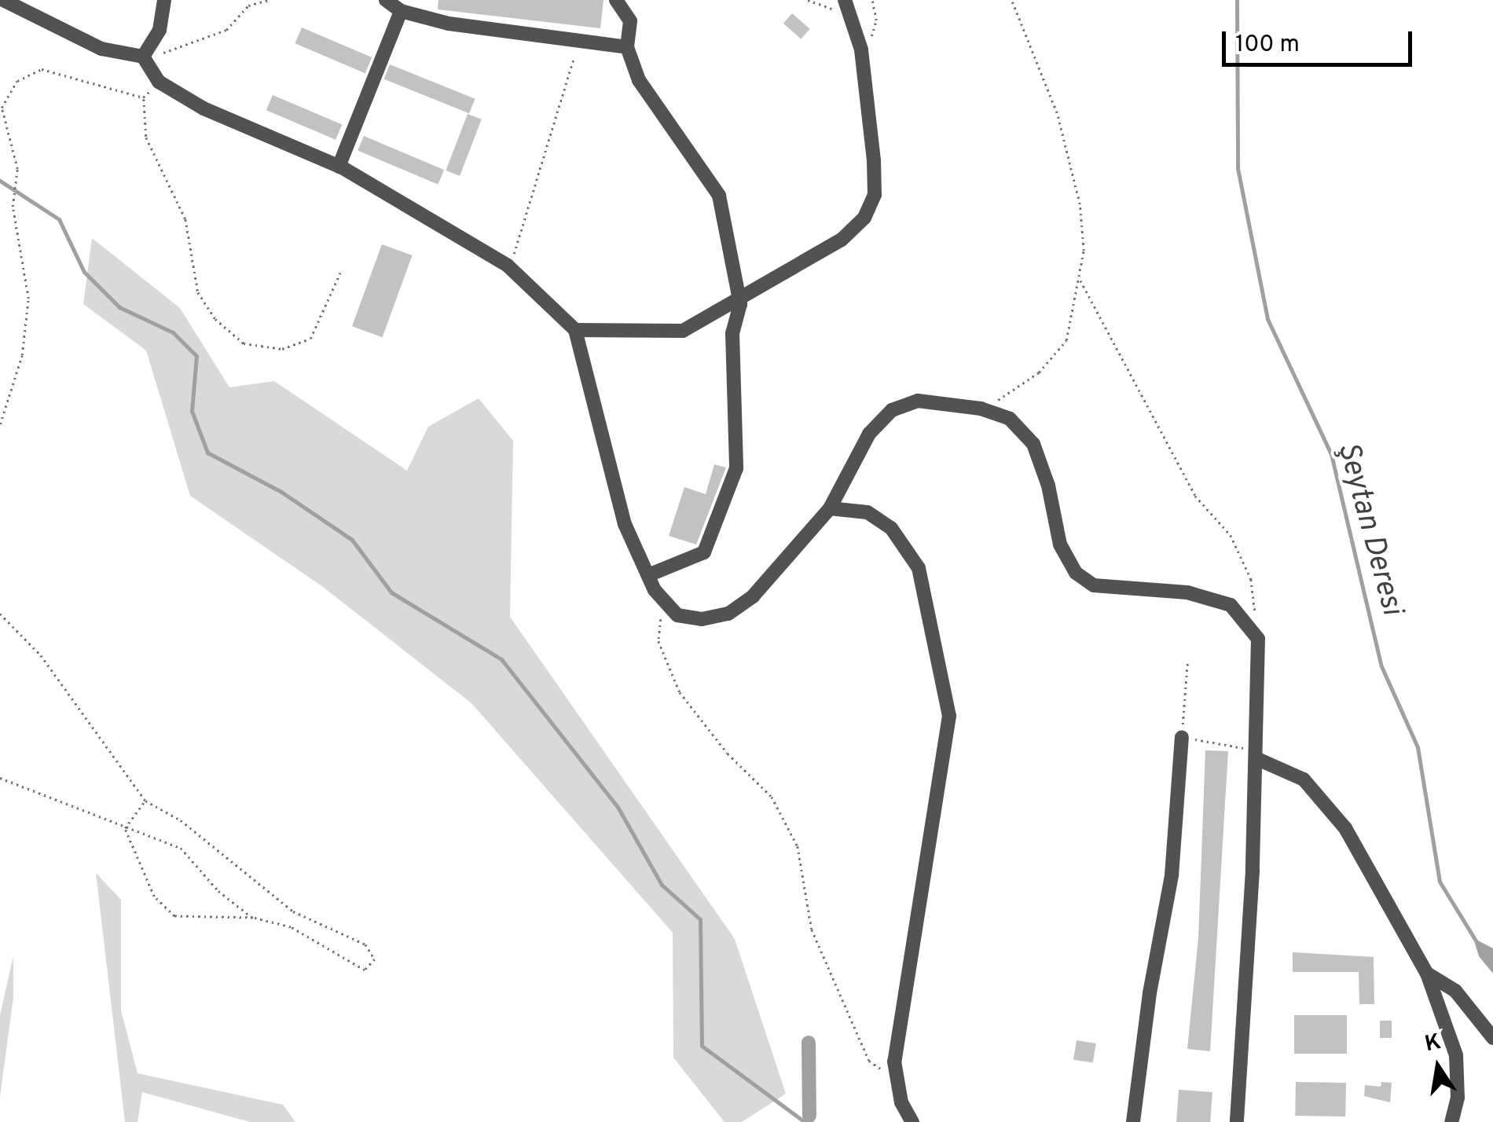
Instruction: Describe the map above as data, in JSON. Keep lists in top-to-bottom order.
{
  "water": ["Şeytan Deresi"],
  "scale_bar": "100 m",
  "north": "top"
}
